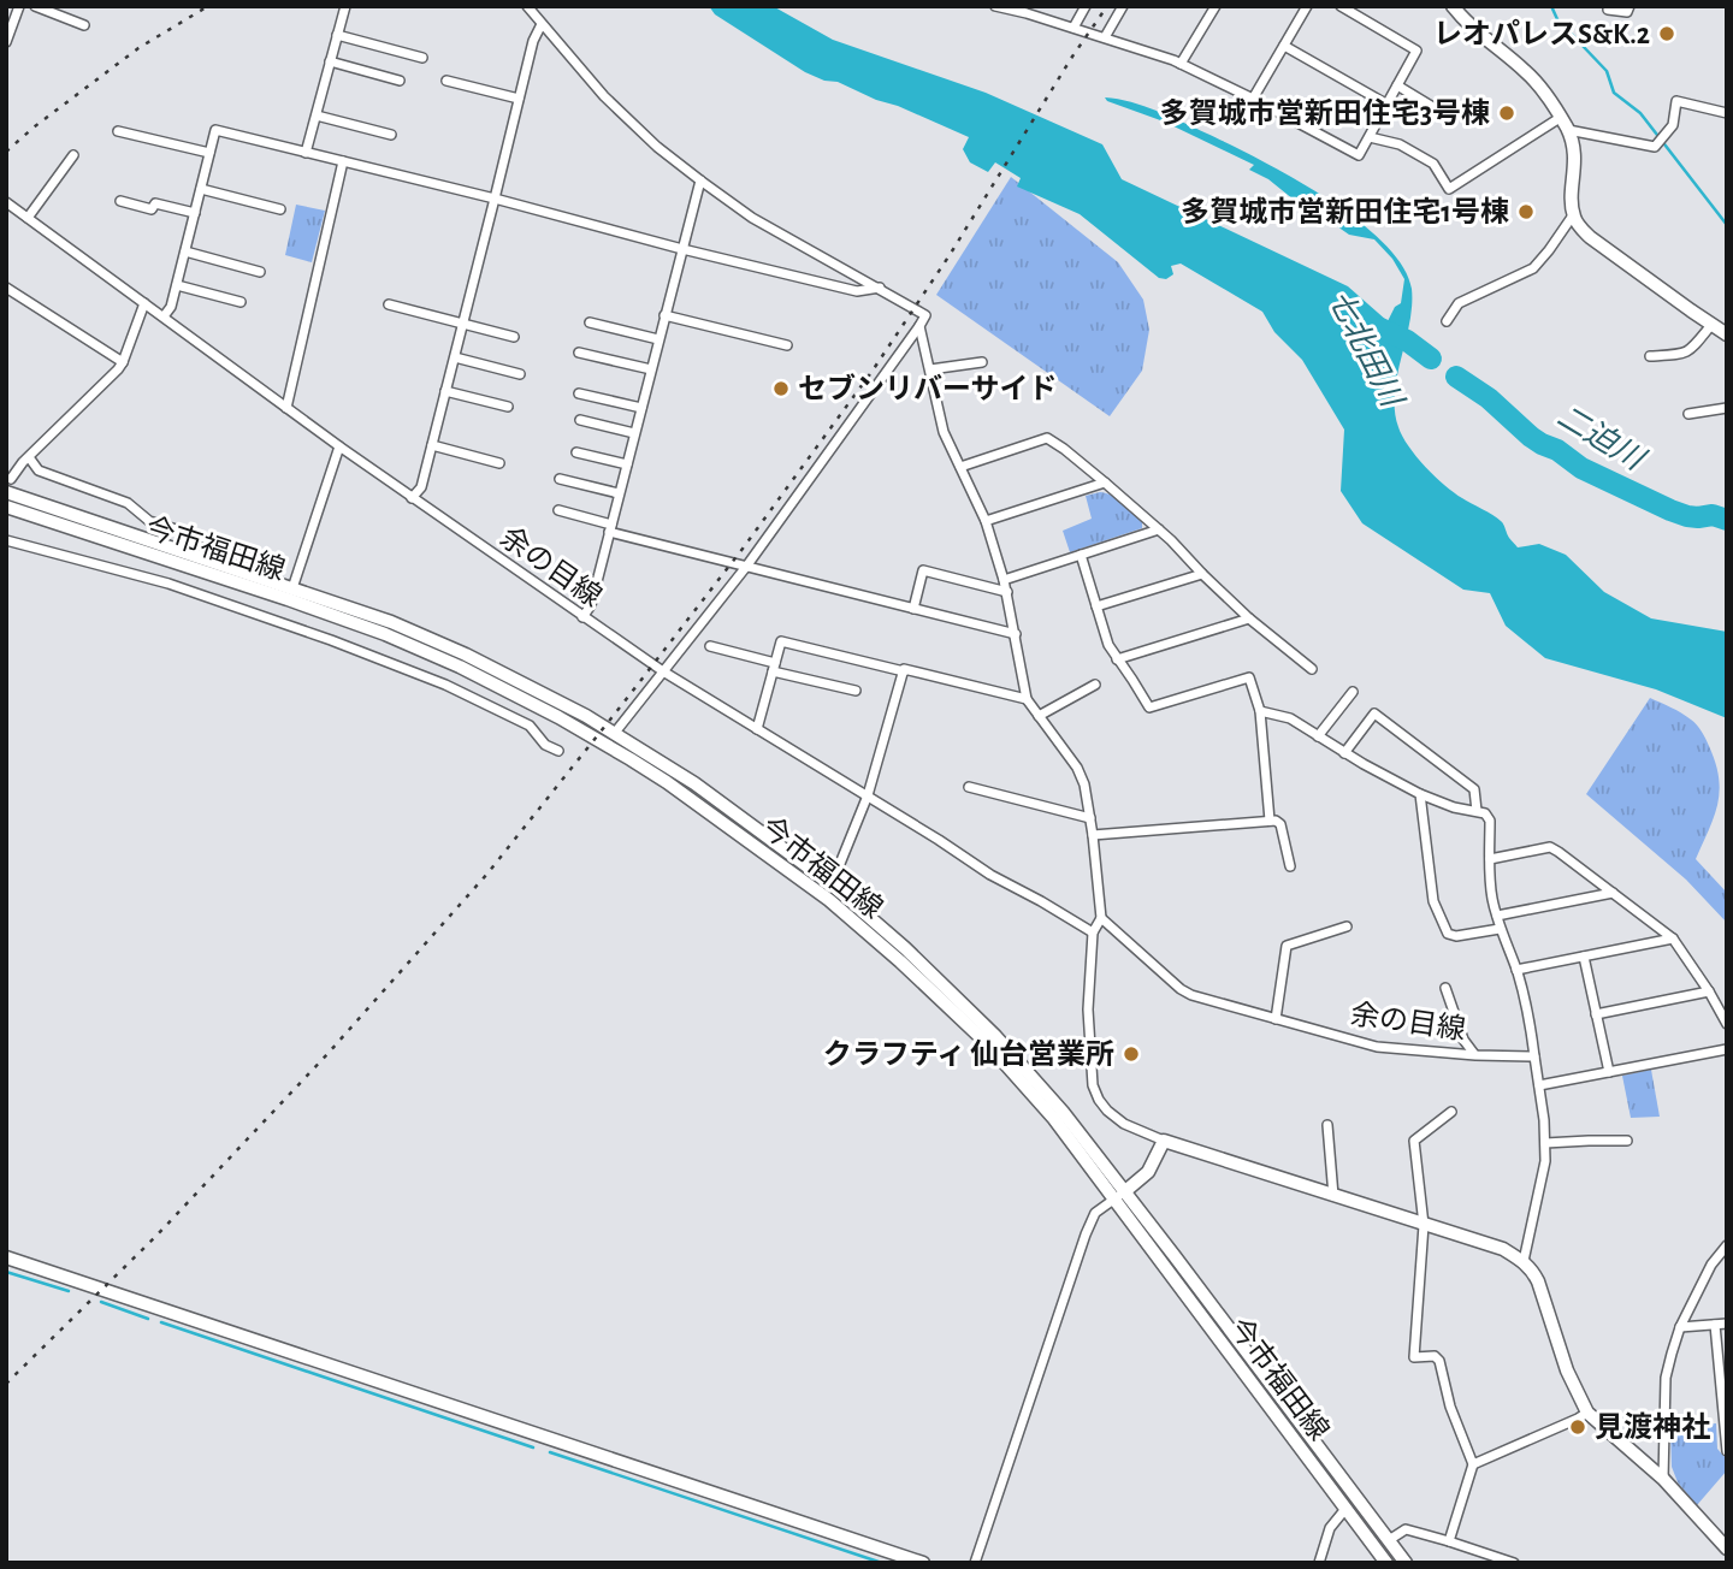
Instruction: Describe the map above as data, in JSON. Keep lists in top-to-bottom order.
{
  "streets": {
    "main road": ["今市福田線"],
    "street": ["余の目線"]
  },
  "water": ["七北田川", "二迫川"],
  "places": [
    "レオパレスS&K.2",
    "多賀城市営新田住宅3号棟",
    "多賀城市営新田住宅1号棟",
    "セブンリバーサイド",
    "クラフティ 仙台営業所",
    "見渡神社"
  ]
}
